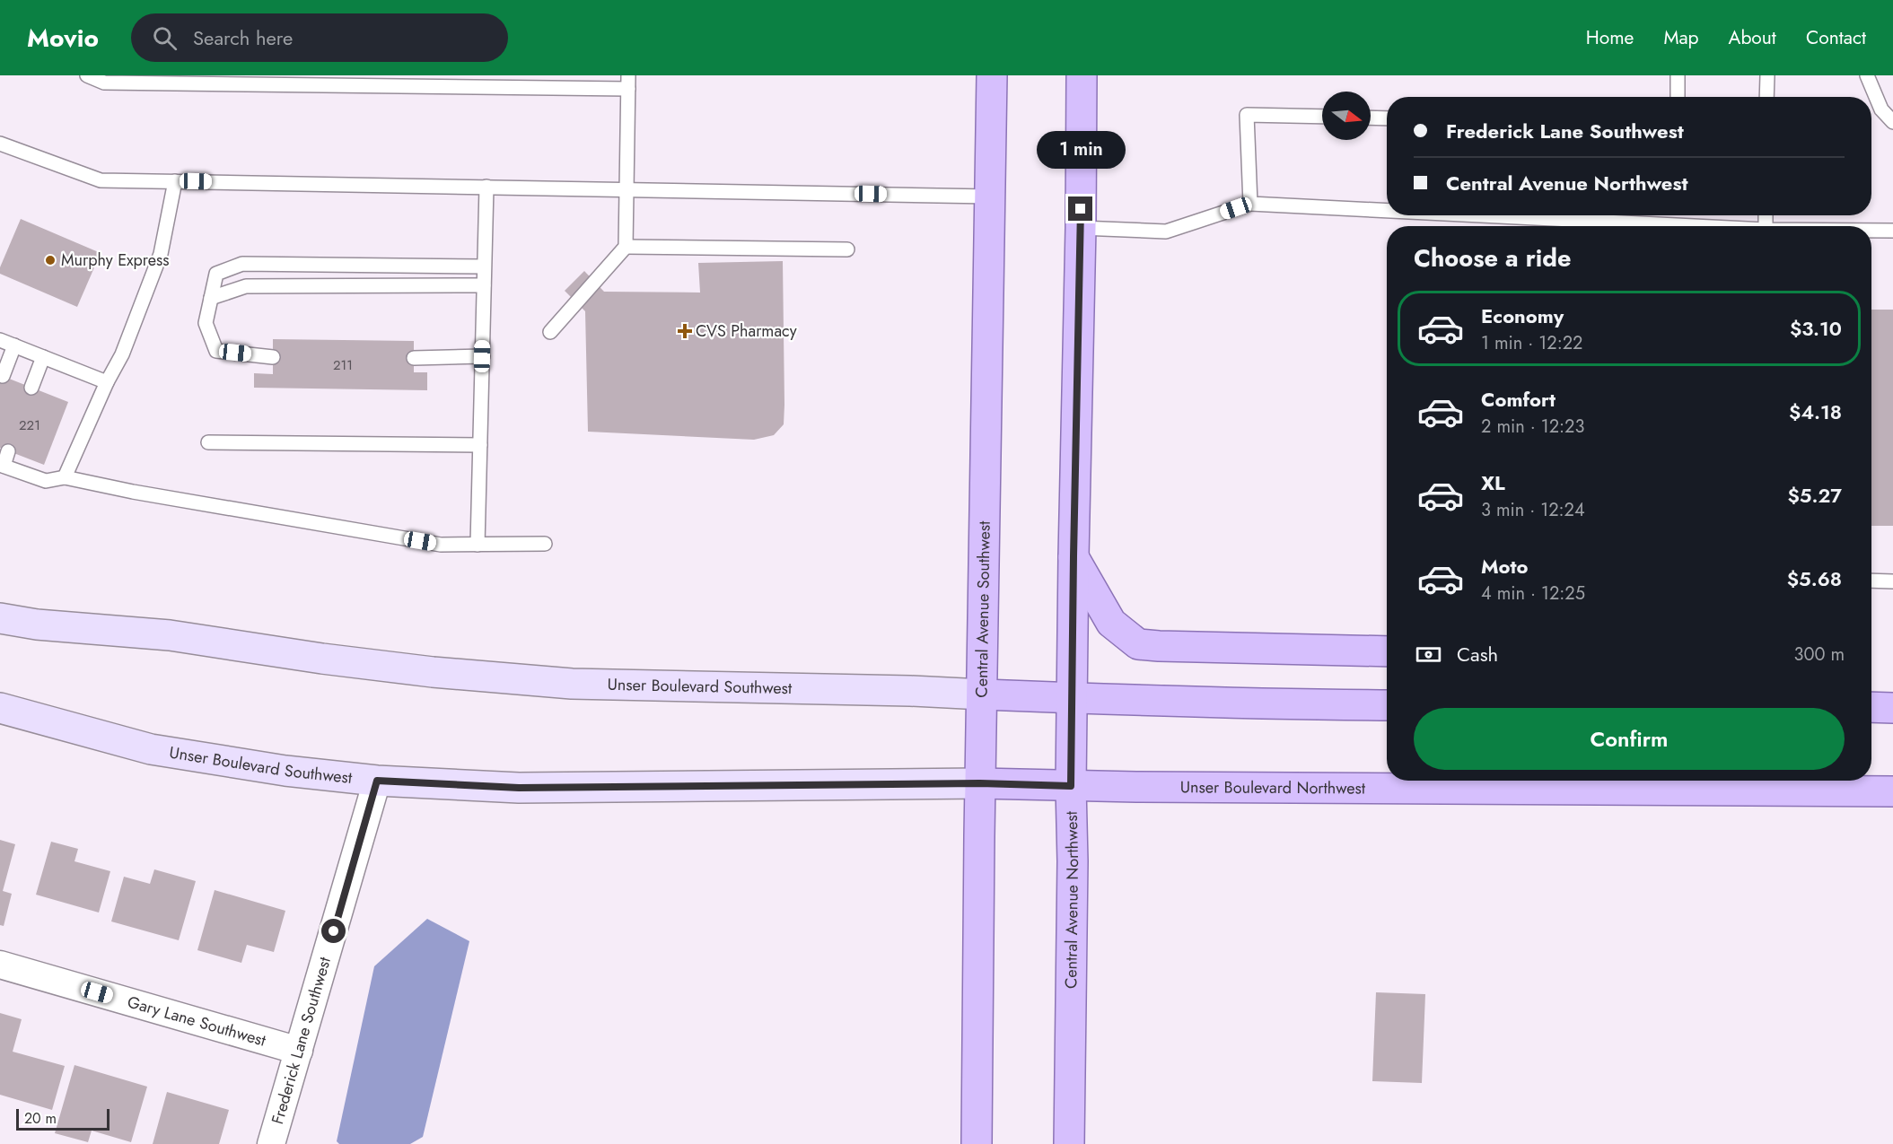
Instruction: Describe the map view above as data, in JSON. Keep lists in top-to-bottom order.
{
  "streets": {
    "main road": [
      "Central Avenue Southwest",
      "Unser Boulevard Southwest",
      "Unser Boulevard Northwest",
      "Central Avenue Northwest"
    ],
    "street": ["Gary Lane Southwest", "Frederick Lane Southwest"]
  },
  "crossings": [
    ["Central Avenue Southwest", "Unser Boulevard Southwest"],
    ["Central Avenue Southwest", "Unser Boulevard Northwest"],
    ["Unser Boulevard Southwest", "Unser Boulevard Northwest"],
    ["Unser Boulevard Southwest", "Frederick Lane Southwest"],
    ["Unser Boulevard Northwest", "Central Avenue Northwest"],
    ["Gary Lane Southwest", "Frederick Lane Southwest"]
  ],
  "places": {
    "other": ["Murphy Express"],
    "health": ["CVS Pharmacy"]
  },
  "house_numbers": ["211", "221"],
  "scale_bar": "20 m",
  "north": "right",
  "page": {
    "header": "Movio",
    "search": "Search here",
    "nav": [
      "Home",
      "Map",
      "About",
      "Contact"
    ],
    "banner": ["Frederick Lane Southwest", "Central Avenue Northwest"],
    "bubble": "1 min",
    "heading": "Choose a ride",
    "list": [
      {
        "name": "Economy",
        "note": "1 min · 12:22",
        "value": "$3.10"
      },
      {
        "name": "Comfort",
        "note": "2 min · 12:23",
        "value": "$4.18"
      },
      {
        "name": "XL",
        "note": "3 min · 12:24",
        "value": "$5.27"
      },
      {
        "name": "Moto",
        "note": "4 min · 12:25",
        "value": "$5.68"
      }
    ],
    "pay": ["Cash", "300 m"],
    "buttons": "Confirm",
    "scale": "20 m"
  }
}
